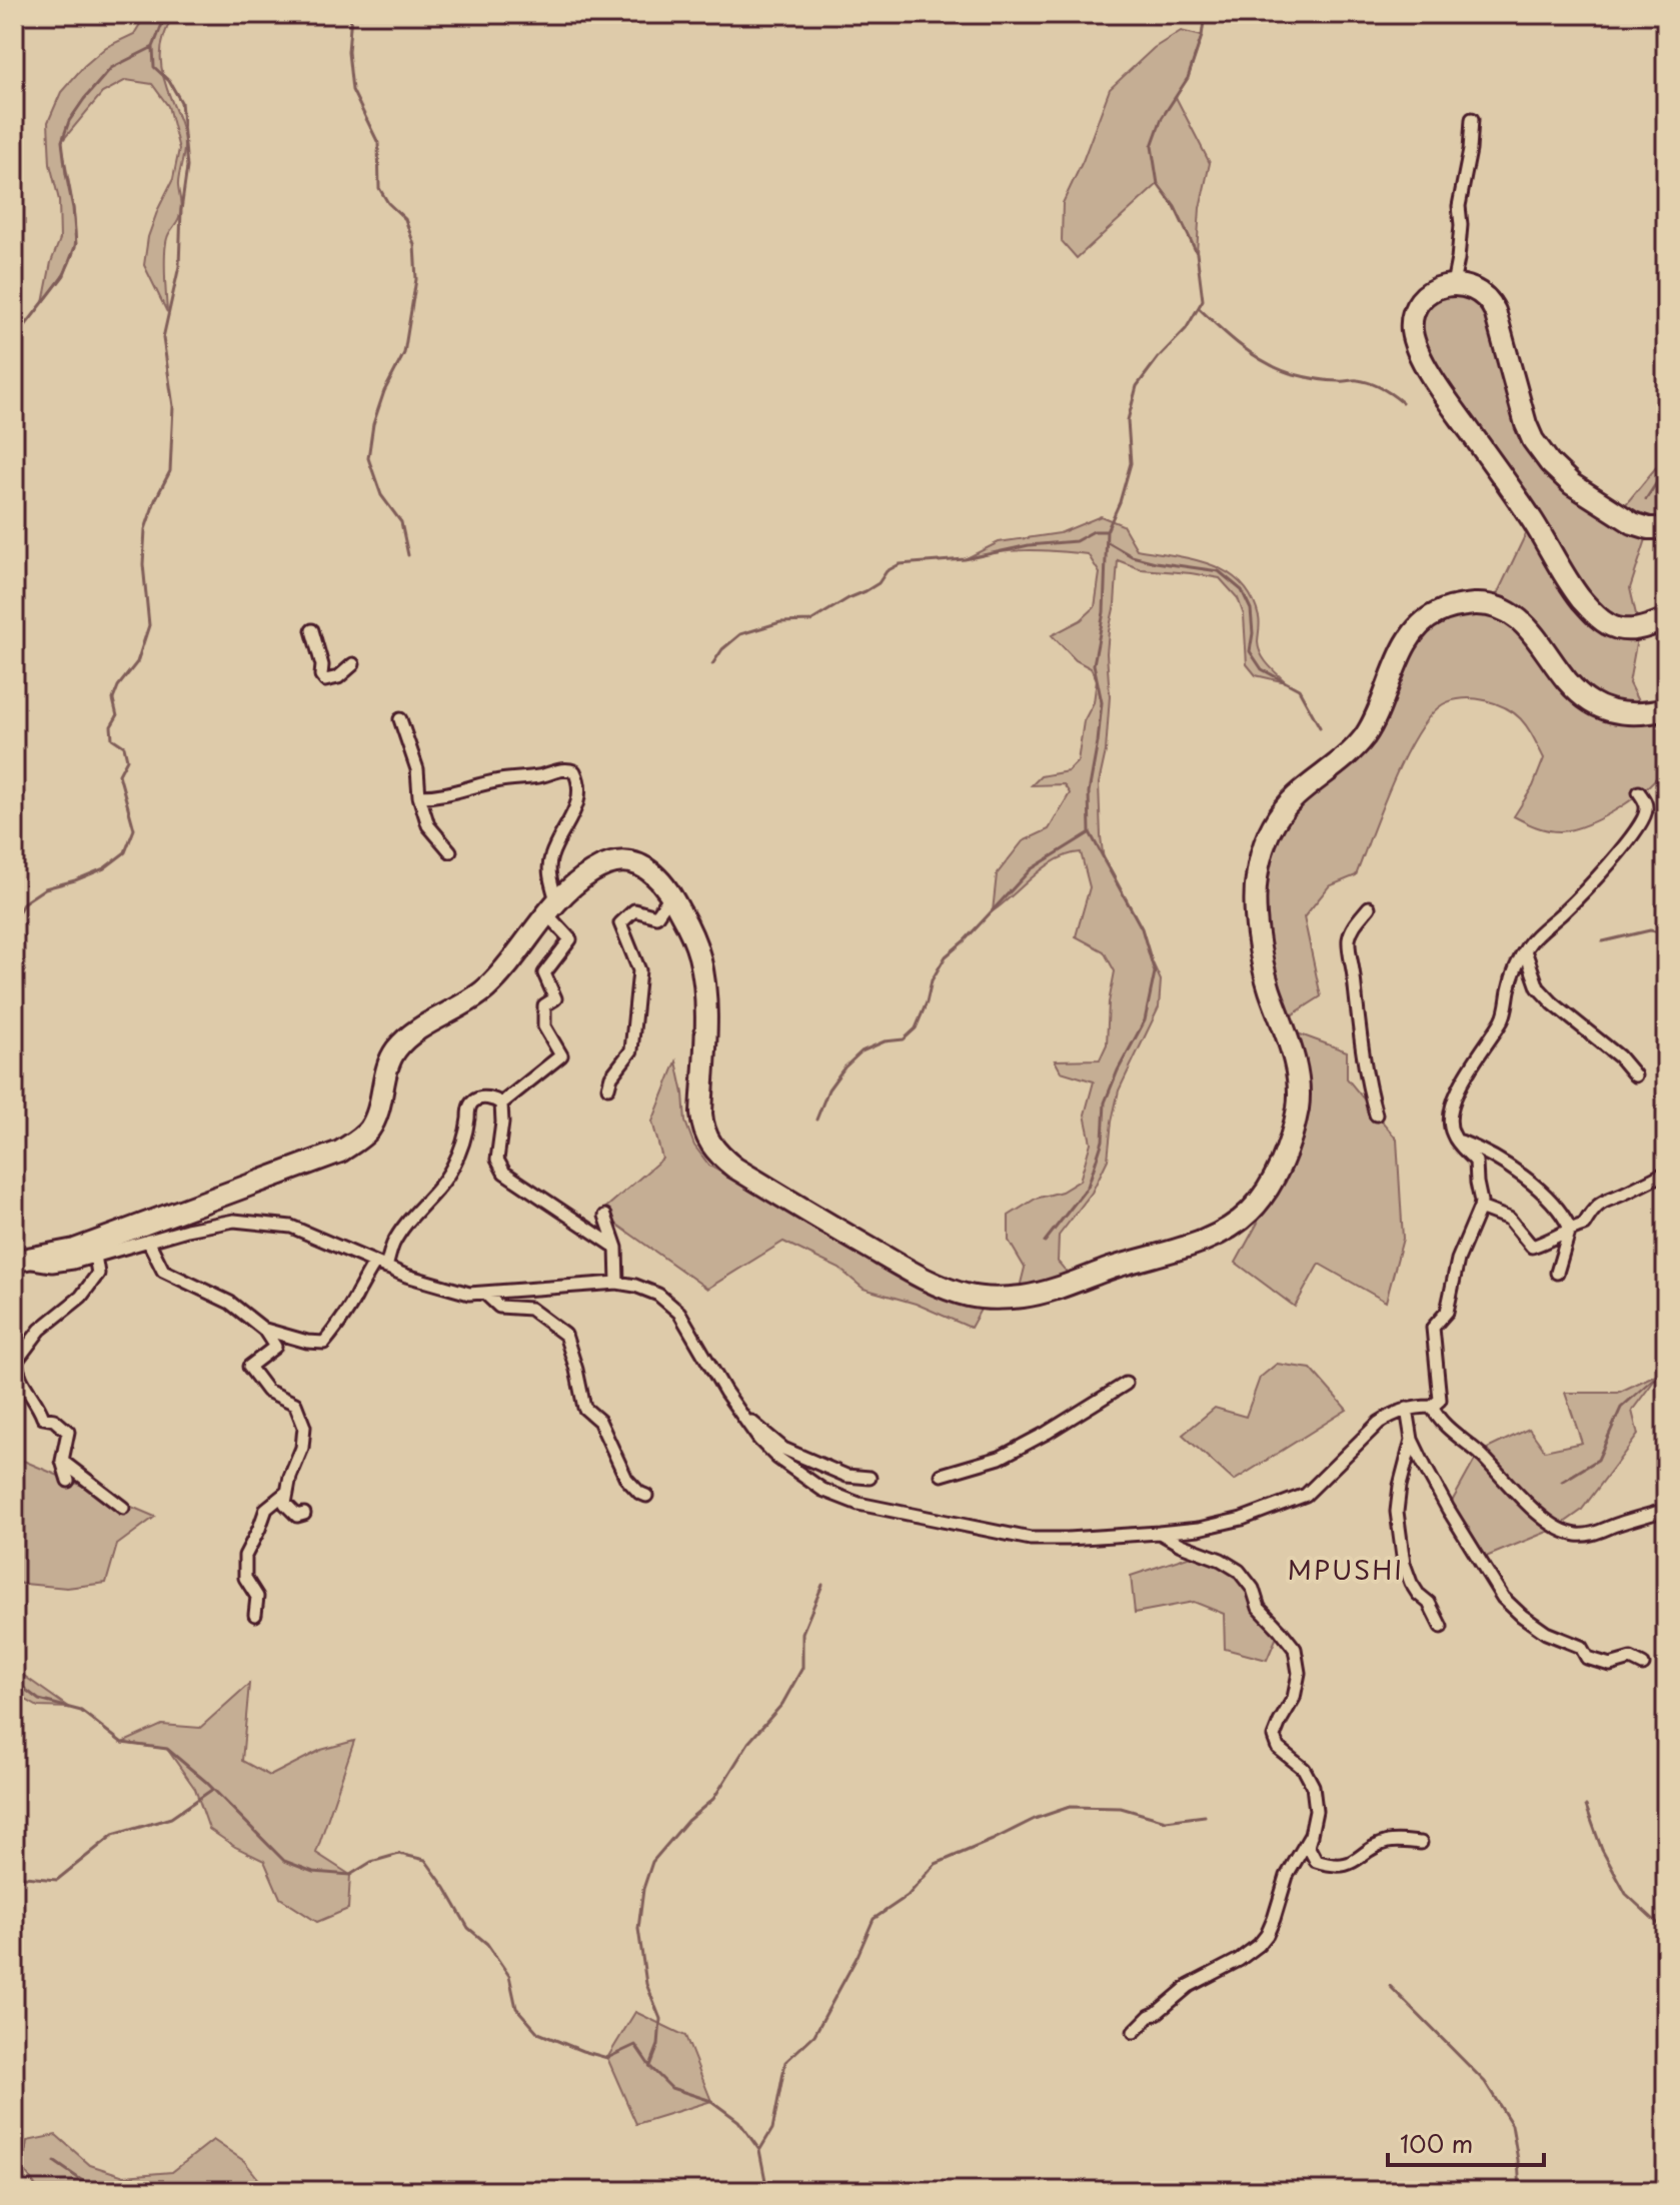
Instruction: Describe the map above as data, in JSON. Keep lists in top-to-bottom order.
{
  "districts": ["MPUSHI"],
  "scale_bar": "100 m"
}
